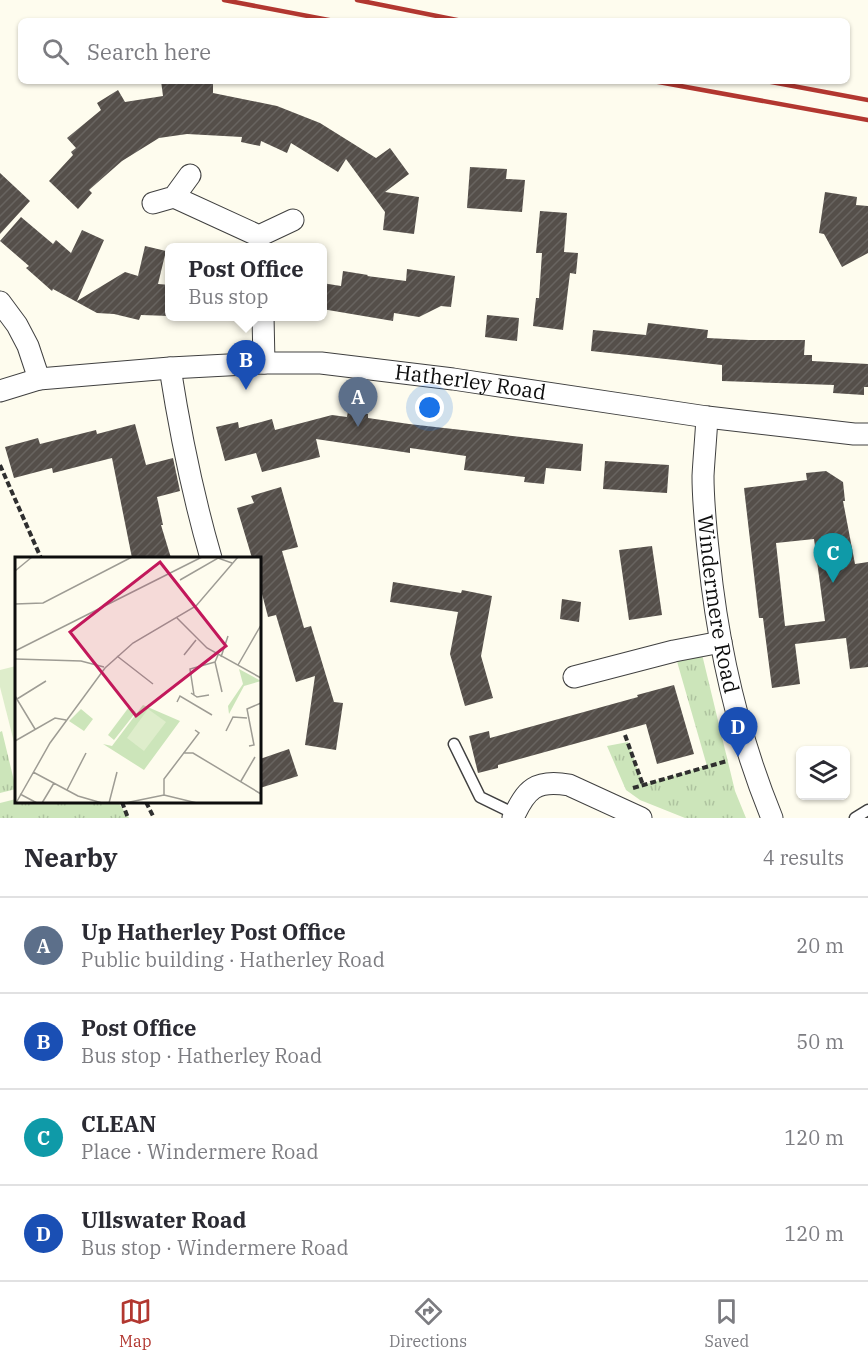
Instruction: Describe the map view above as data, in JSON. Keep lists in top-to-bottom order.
{
  "streets": {
    "street": ["Hatherley Road", "Windermere Road"]
  },
  "crossings": [
    ["Hatherley Road", "Windermere Road"]
  ],
  "page": {
    "search": "Search here",
    "popup": ["Post Office", "Bus stop"],
    "pins": [
      "B",
      "A",
      "C",
      "D"
    ],
    "heading": ["Nearby", "4 results"],
    "list": [
      {
        "mark": "A",
        "name": "Up Hatherley Post Office",
        "note": "Public building · Hatherley Road",
        "value": "20 m"
      },
      {
        "mark": "B",
        "name": "Post Office",
        "note": "Bus stop · Hatherley Road",
        "value": "50 m"
      },
      {
        "mark": "C",
        "name": "CLEAN",
        "note": "Place · Windermere Road",
        "value": "120 m"
      },
      {
        "mark": "D",
        "name": "Ullswater Road",
        "note": "Bus stop · Windermere Road",
        "value": "120 m"
      }
    ],
    "nav": ["Map", "Directions", "Saved"]
  }
}
